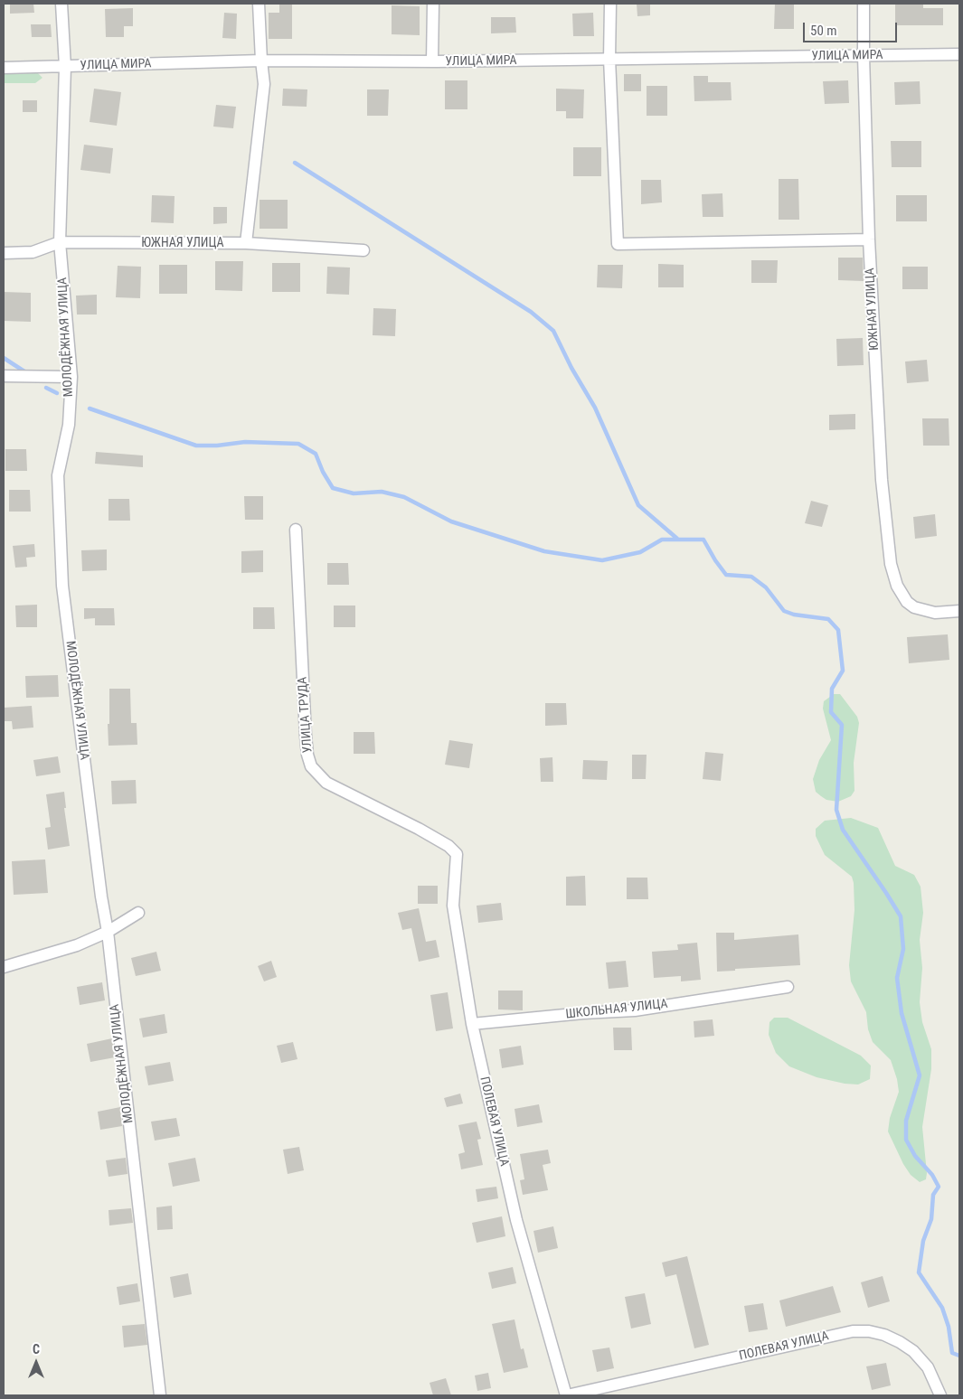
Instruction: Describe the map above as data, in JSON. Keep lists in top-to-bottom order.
{
  "streets": {
    "street": [
      "УЛИЦА МИРА",
      "ЮЖНАЯ УЛИЦА",
      "МОЛОДЁЖНАЯ УЛИЦА",
      "УЛИЦА ТРУДА",
      "ШКОЛЬНАЯ УЛИЦА",
      "ПОЛЕВАЯ УЛИЦА"
    ]
  },
  "crossings": [
    ["УЛИЦА МИРА", "ЮЖНАЯ УЛИЦА"],
    ["УЛИЦА МИРА", "МОЛОДЁЖНАЯ УЛИЦА"],
    ["ЮЖНАЯ УЛИЦА", "МОЛОДЁЖНАЯ УЛИЦА"],
    ["УЛИЦА ТРУДА", "ПОЛЕВАЯ УЛИЦА"],
    ["ШКОЛЬНАЯ УЛИЦА", "ПОЛЕВАЯ УЛИЦА"]
  ],
  "scale_bar": "50 m",
  "north": "top"
}
